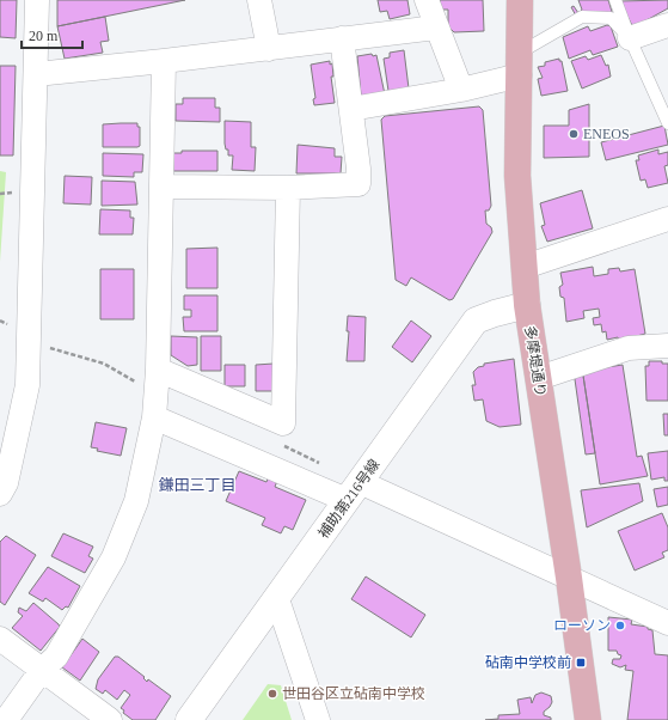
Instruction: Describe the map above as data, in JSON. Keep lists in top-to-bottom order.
{
  "streets": {
    "main road": ["多摩堤通り"],
    "street": ["補助第216号線"]
  },
  "crossings": [
    ["多摩堤通り", "補助第216号線"]
  ],
  "districts": ["鎌田三丁目"],
  "places": {
    "other": ["ENEOS", "ローソン", "世田谷区立砧南中学校"],
    "transit": ["砧南中学校前"]
  },
  "scale_bar": "20 m"
}
